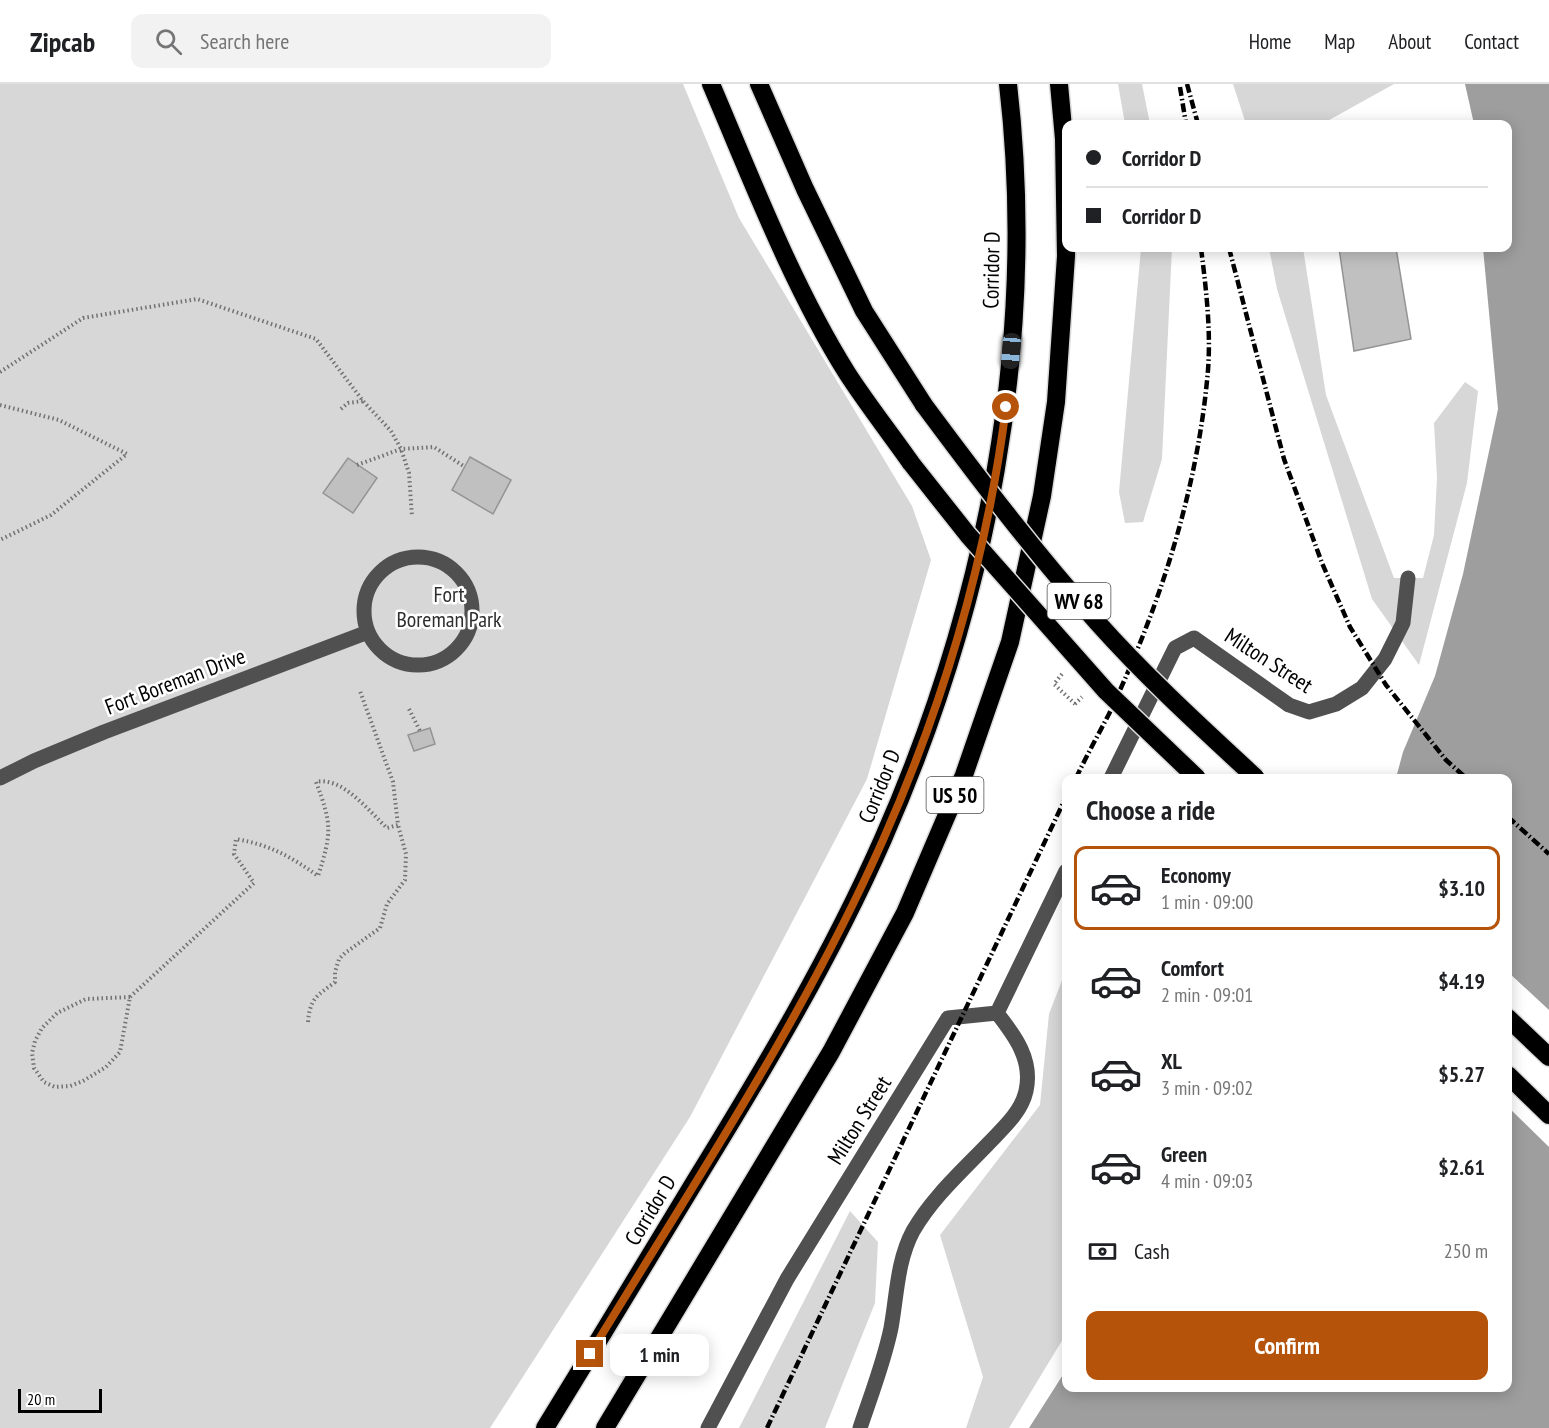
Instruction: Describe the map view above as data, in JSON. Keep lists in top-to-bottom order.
{
  "streets": {
    "highway": ["Corridor D", "WV 68", "US 50"],
    "street": ["Milton Street", "Fort Boreman Drive"]
  },
  "parks": ["Fort Boreman Park"],
  "scale_bar": "20 m",
  "page": {
    "header": "Zipcab",
    "search": "Search here",
    "nav": [
      "Home",
      "Map",
      "About",
      "Contact"
    ],
    "banner": ["Corridor D", "Corridor D"],
    "heading": "Choose a ride",
    "list": [
      {
        "name": "Economy",
        "note": "1 min · 09:00",
        "value": "$3.10"
      },
      {
        "name": "Comfort",
        "note": "2 min · 09:01",
        "value": "$4.19"
      },
      {
        "name": "XL",
        "note": "3 min · 09:02",
        "value": "$5.27"
      },
      {
        "name": "Green",
        "note": "4 min · 09:03",
        "value": "$2.61"
      }
    ],
    "pay": ["Cash", "250 m"],
    "buttons": "Confirm",
    "bubble": "1 min",
    "scale": "20 m"
  }
}
